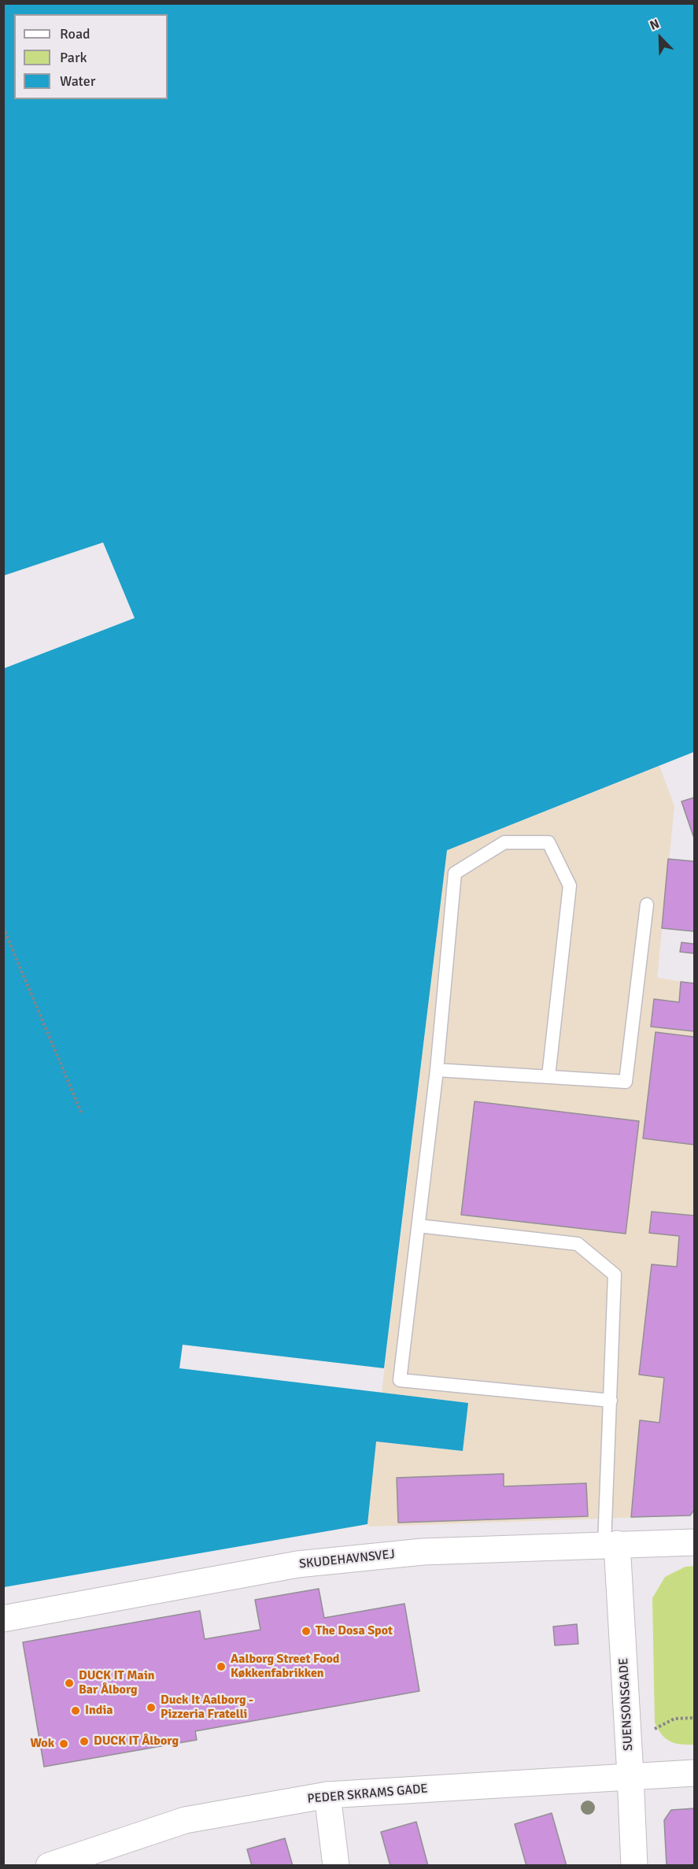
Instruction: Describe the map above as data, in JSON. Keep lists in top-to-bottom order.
{
  "streets": {
    "street": ["SKUDEHAVNSVEJ", "SUENSONSGADE", "PEDER SKRAMS GADE"]
  },
  "crossings": [
    ["SKUDEHAVNSVEJ", "SUENSONSGADE"],
    ["SUENSONSGADE", "PEDER SKRAMS GADE"]
  ],
  "places": [
    "The Dosa Spot",
    "Aalborg Street Food Køkkenfabrikken",
    "DUCK IT Main Bar Ålborg",
    "Duck It Aalborg - Pizzeria Fratelli",
    "India",
    "DUCK IT Ålborg",
    "Wok"
  ],
  "legend": ["Road", "Park", "Water"],
  "north": "top left"
}
